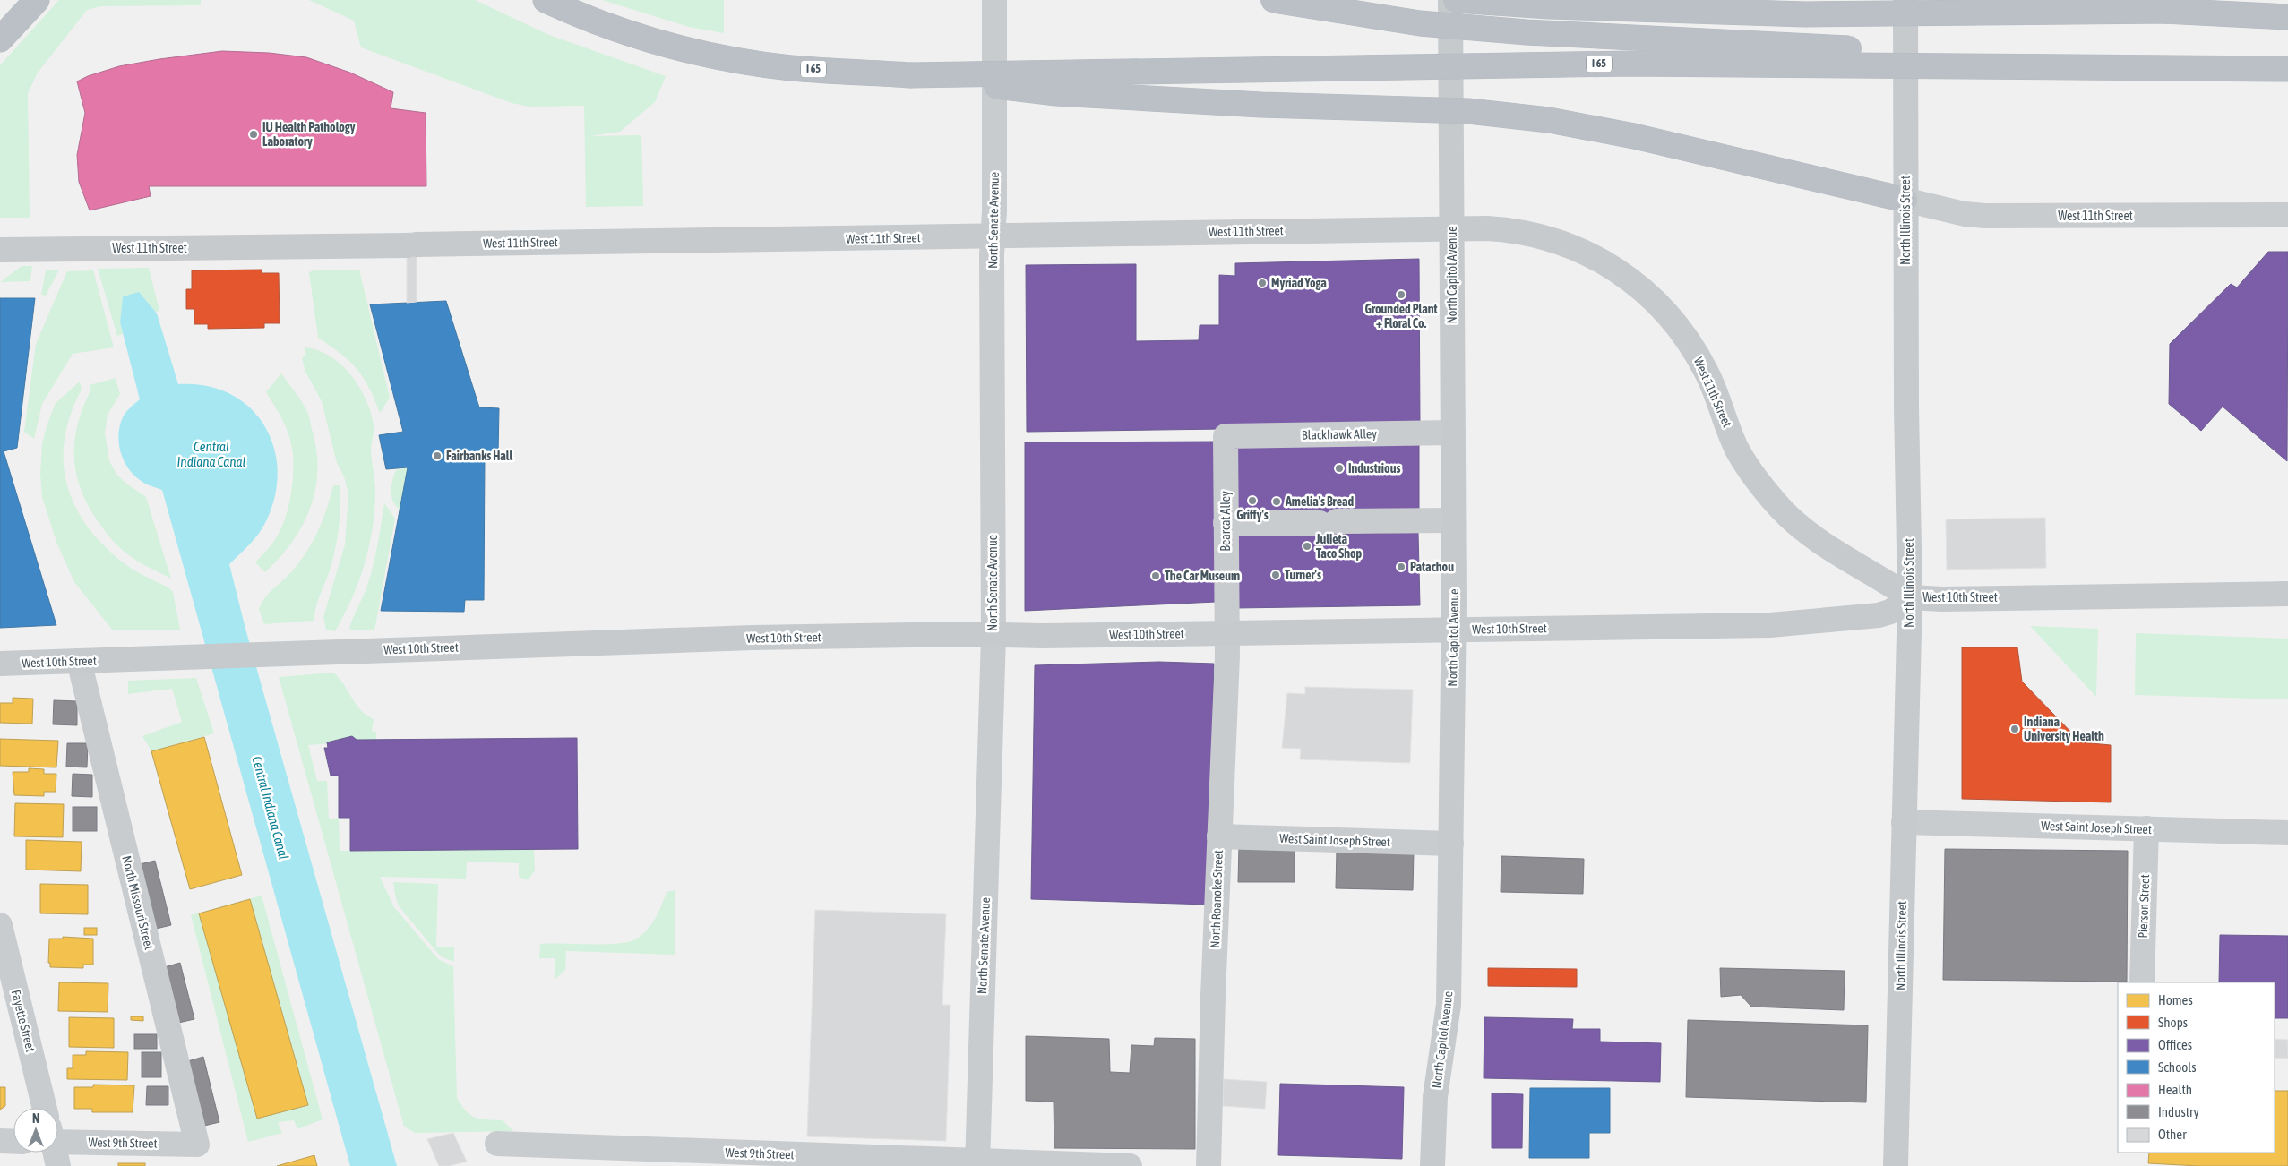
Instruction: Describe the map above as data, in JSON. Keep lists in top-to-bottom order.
{
  "streets": {
    "highway": ["I 65"],
    "main road": [
      "West 11th Street",
      "North Illinois Street",
      "North Capitol Avenue",
      "West 10th Street"
    ],
    "street": [
      "North Senate Avenue",
      "Blackhawk Alley",
      "Bearcat Alley",
      "West Saint Joseph Street",
      "North Roanoke Street",
      "North Missouri Street",
      "Pierson Street",
      "Fayette Street",
      "West 9th Street"
    ]
  },
  "crossings": [
    ["West 11th Street", "North Senate Avenue"],
    ["West 11th Street", "North Illinois Street"],
    ["West 11th Street", "North Capitol Avenue"],
    ["West 11th Street", "West 10th Street"],
    ["North Senate Avenue", "West 10th Street"],
    ["North Senate Avenue", "West 9th Street"],
    ["North Illinois Street", "West 10th Street"],
    ["North Illinois Street", "West Saint Joseph Street"],
    ["North Capitol Avenue", "Blackhawk Alley"],
    ["North Capitol Avenue", "West 10th Street"],
    ["North Capitol Avenue", "West Saint Joseph Street"],
    ["Blackhawk Alley", "Bearcat Alley"],
    ["Bearcat Alley", "West 10th Street"],
    ["Bearcat Alley", "North Roanoke Street"],
    ["West 10th Street", "North Roanoke Street"],
    ["West 10th Street", "North Missouri Street"],
    ["West Saint Joseph Street", "North Roanoke Street"],
    ["West Saint Joseph Street", "Pierson Street"],
    ["North Missouri Street", "West 9th Street"]
  ],
  "water": ["Central Indiana Canal"],
  "places": [
    "IU Health Pathology Laboratory",
    "Myriad Yoga",
    "Grounded Plant + Floral Co.",
    "Fairbanks Hall",
    "Industrious",
    "Griffy's",
    "Amelia's Bread",
    "Julieta Taco Shop",
    "Patachou",
    "Turner's",
    "The Car Museum",
    "Indiana University Health"
  ],
  "legend": [
    "Homes",
    "Shops",
    "Offices",
    "Schools",
    "Health",
    "Industry",
    "Other"
  ],
  "north": "top"
}
